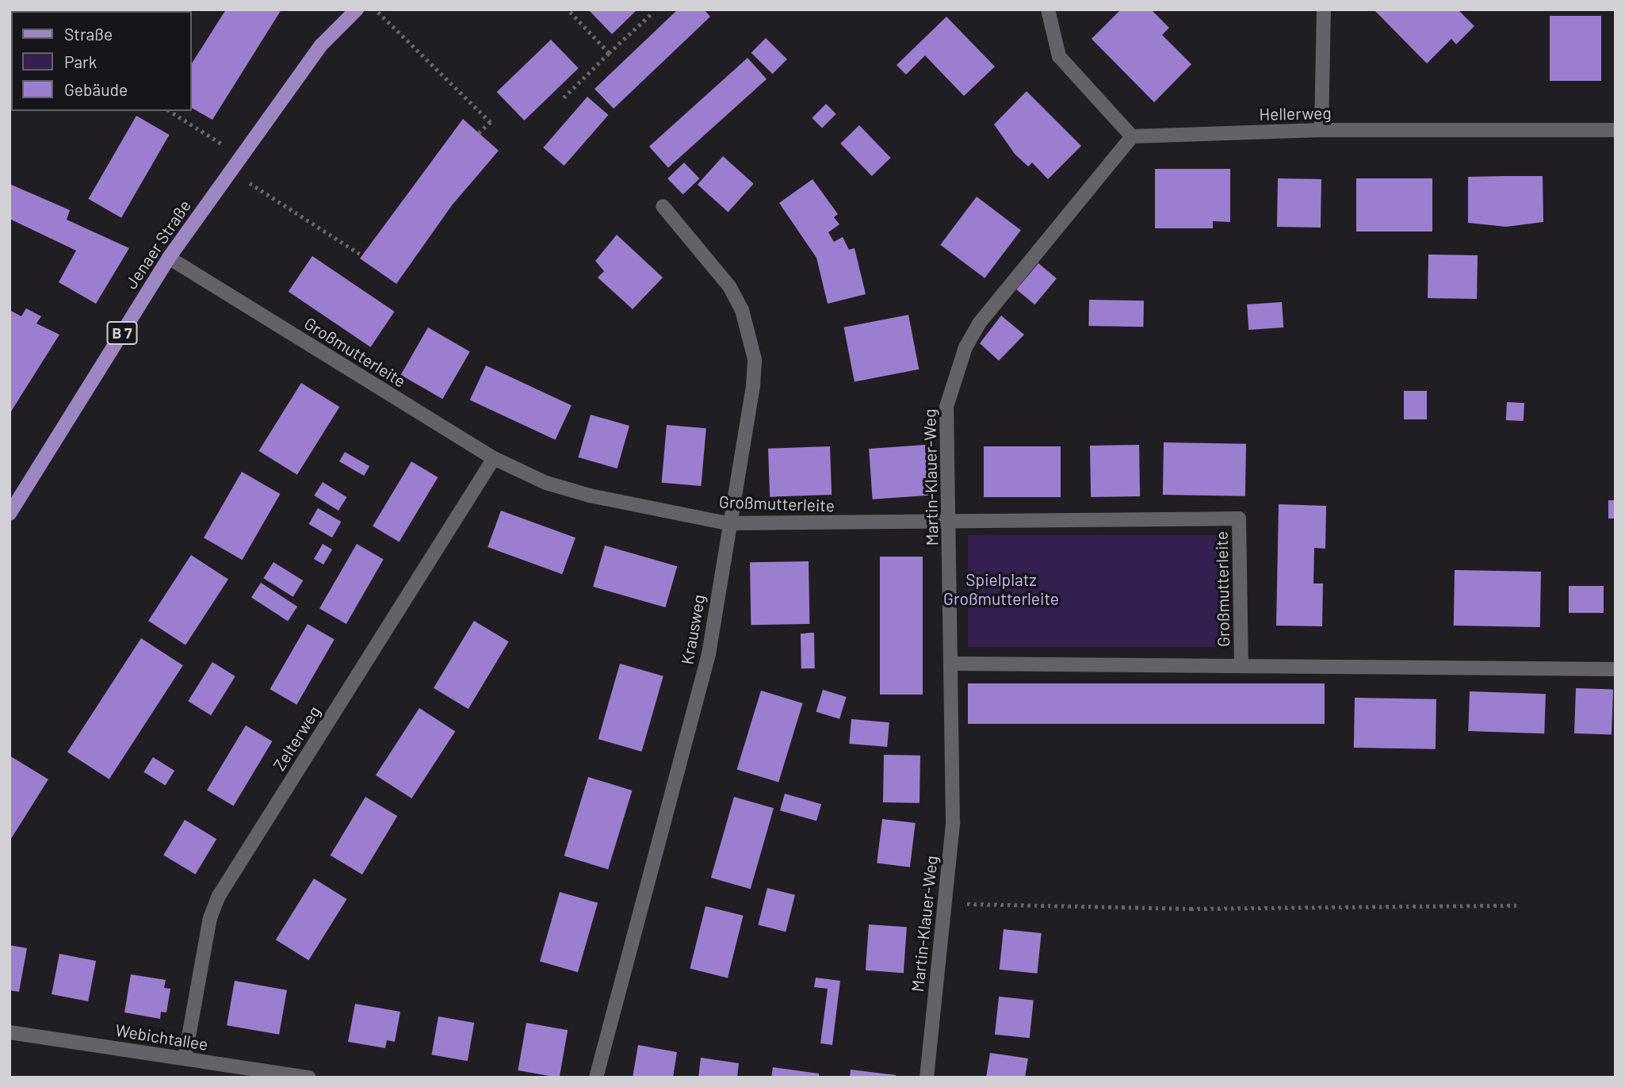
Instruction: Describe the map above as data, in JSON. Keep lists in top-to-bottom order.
{
  "streets": {
    "main road": ["Jenaer Straße", "B 7"],
    "street": [
      "Hellerweg",
      "Großmutterleite",
      "Martin-Klauer-Weg",
      "Krausweg",
      "Zelterweg",
      "Webichtallee"
    ]
  },
  "crossings": [
    ["Hellerweg", "Martin-Klauer-Weg"],
    ["Jenaer Straße", "Großmutterleite"],
    ["Großmutterleite", "Martin-Klauer-Weg"],
    ["Großmutterleite", "Krausweg"],
    ["Großmutterleite", "Zelterweg"],
    ["Zelterweg", "Webichtallee"]
  ],
  "parks": ["Spielplatz Großmutterleite"],
  "legend": ["Straße", "Park", "Gebäude"]
}
